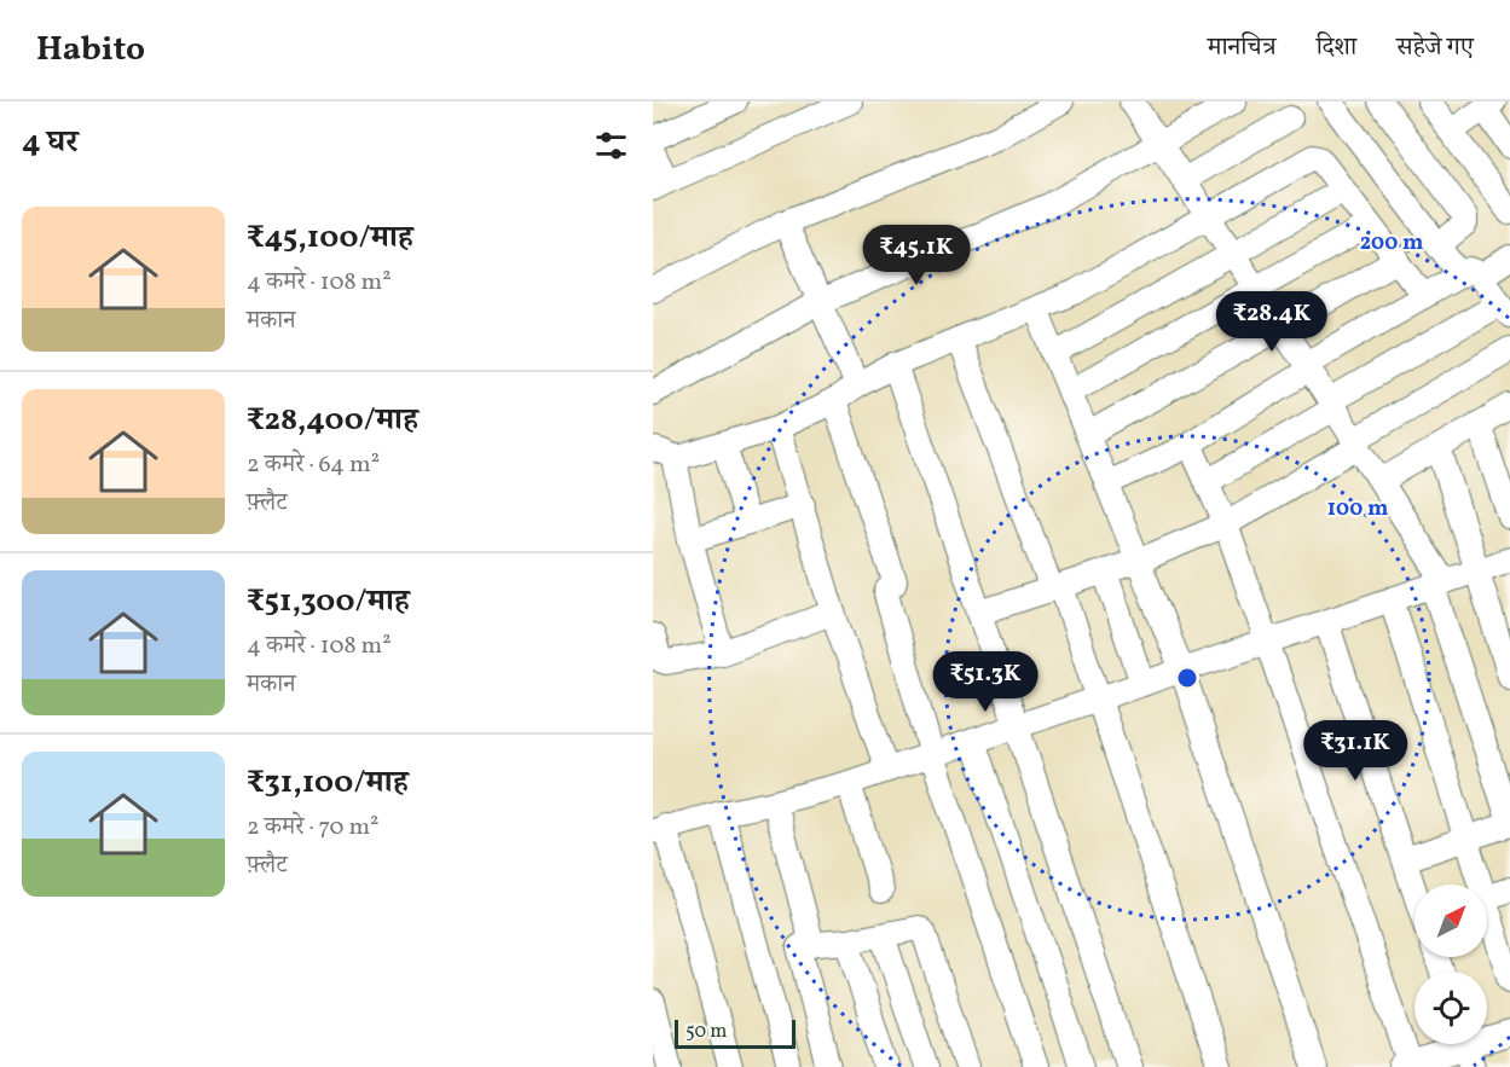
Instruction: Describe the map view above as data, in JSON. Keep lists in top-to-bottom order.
{
  "scale_bar": "50 m",
  "north": "top right",
  "page": {
    "header": "Habito",
    "nav": ["मानचित्र", "दिशा", "सहेजे गए"],
    "heading": "4 घर",
    "list": [
      {
        "name": "₹45,100/माह",
        "note": "4 कमरे · 108 m² · मकान"
      },
      {
        "name": "₹28,400/माह",
        "note": "2 कमरे · 64 m² · फ़्लैट"
      },
      {
        "name": "₹51,300/माह",
        "note": "4 कमरे · 108 m² · मकान"
      },
      {
        "name": "₹31,100/माह",
        "note": "2 कमरे · 70 m² · फ़्लैट"
      }
    ],
    "price": [
      "₹45.1K",
      "₹28.4K",
      "₹51.3K",
      "₹31.1K"
    ],
    "scale": "50 m"
  },
  "rings": ["200 m", "100 m"]
}
